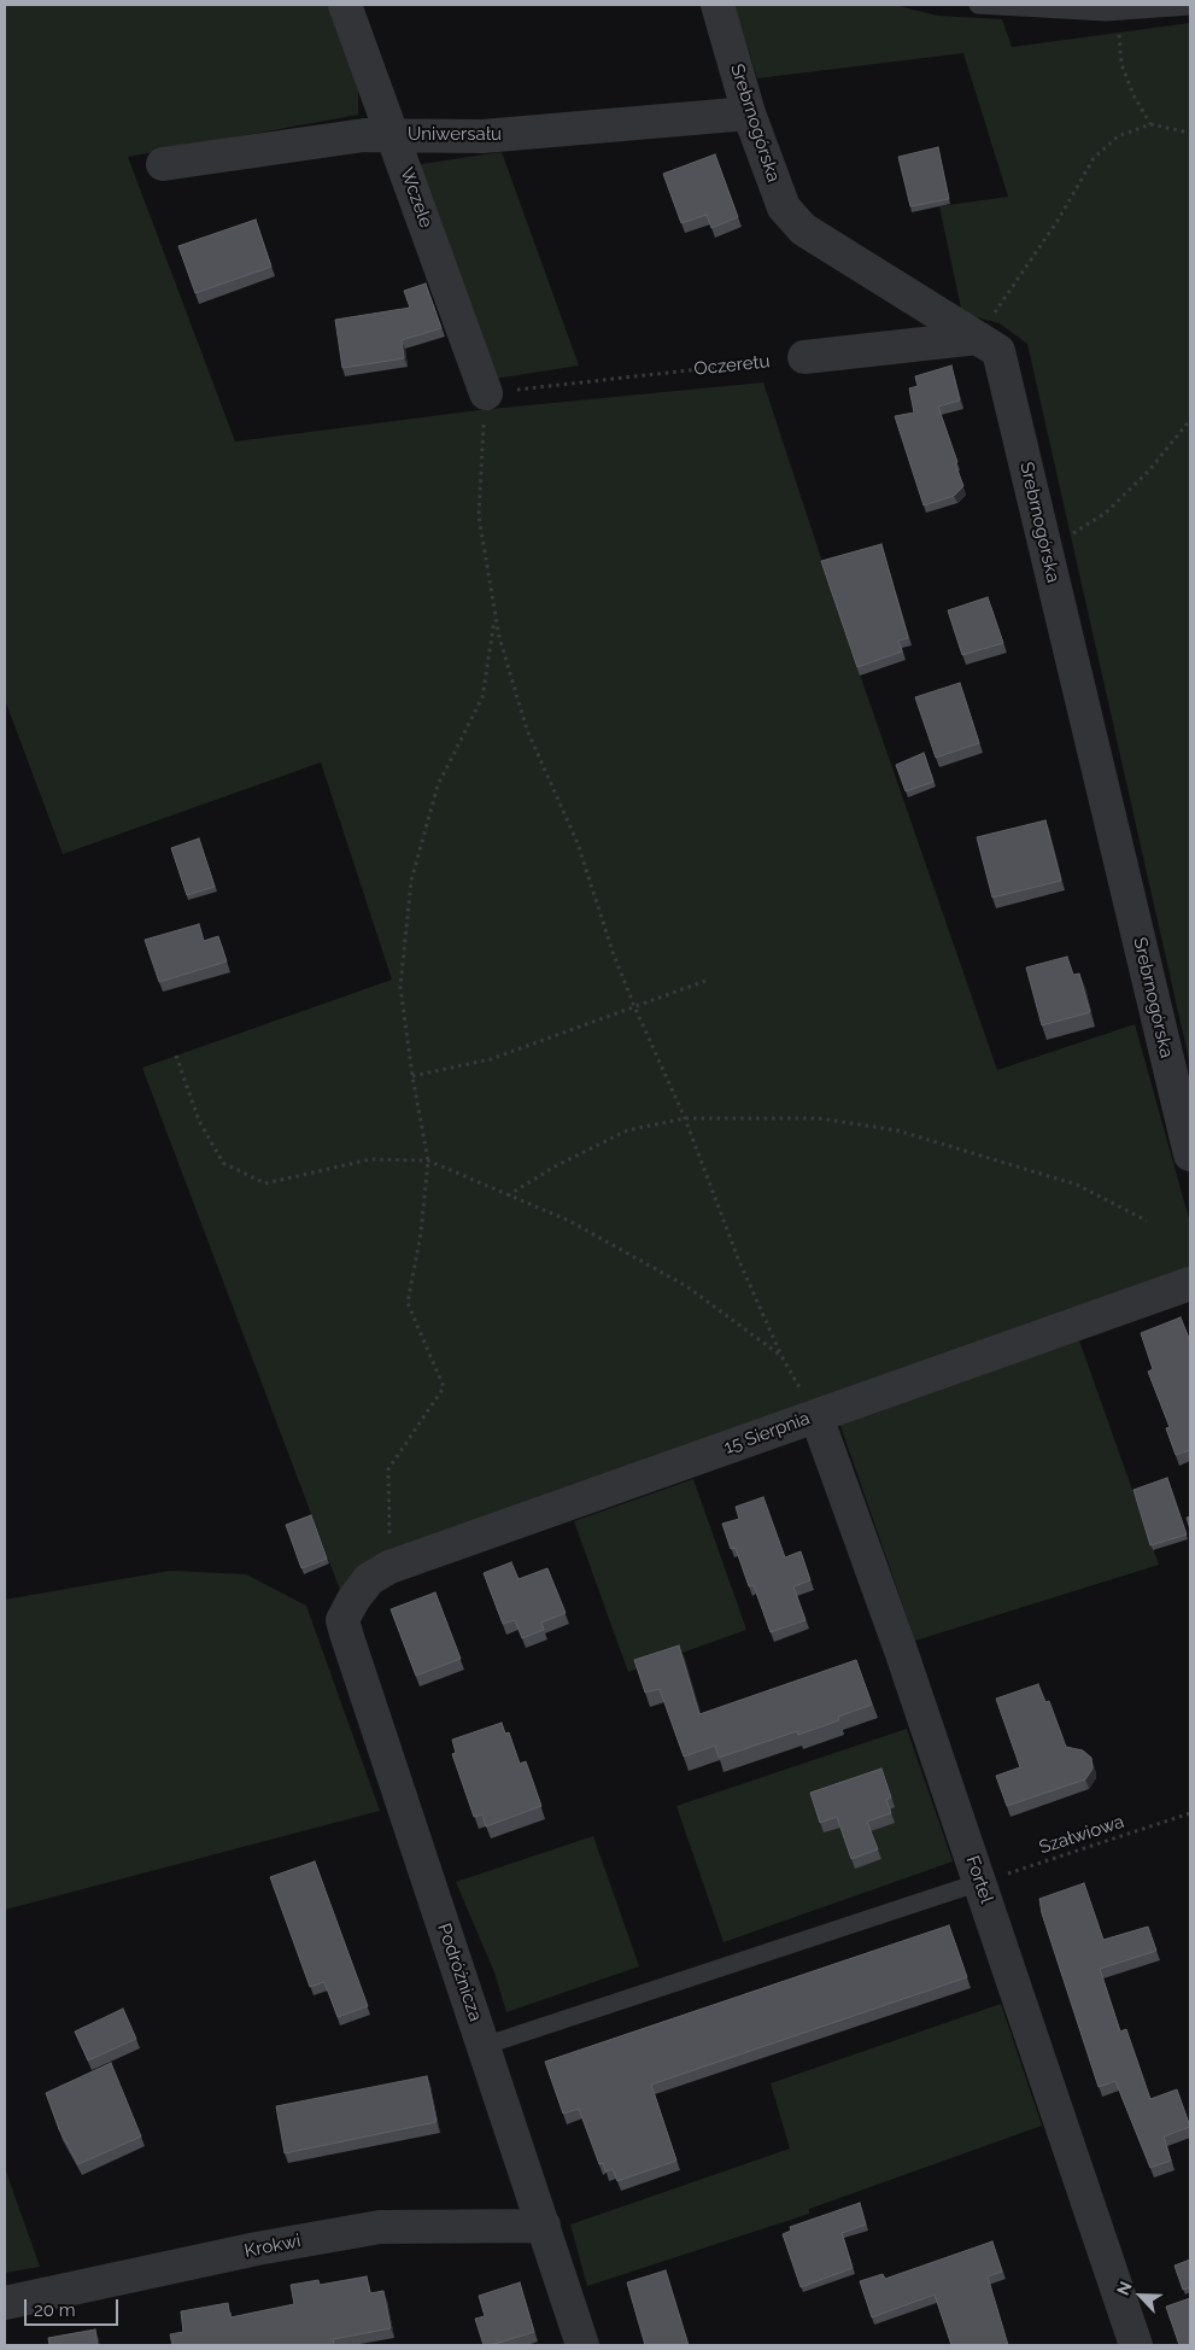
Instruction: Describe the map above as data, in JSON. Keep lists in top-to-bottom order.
{
  "streets": {
    "street": [
      "Srebrnogórska",
      "Uniwersału",
      "Wczele",
      "15 Sierpnia",
      "Fortel",
      "Podróżnicza",
      "Krokwi"
    ],
    "path": ["Oczeretu", "Szałwiowa"]
  },
  "crossings": [
    ["Srebrnogórska", "Uniwersału"],
    ["Uniwersału", "Wczele"],
    ["Wczele", "Oczeretu"],
    ["15 Sierpnia", "Fortel"],
    ["15 Sierpnia", "Podróżnicza"],
    ["Szałwiowa", "Fortel"],
    ["Podróżnicza", "Krokwi"]
  ],
  "scale_bar": "20 m",
  "north": "top left"
}
